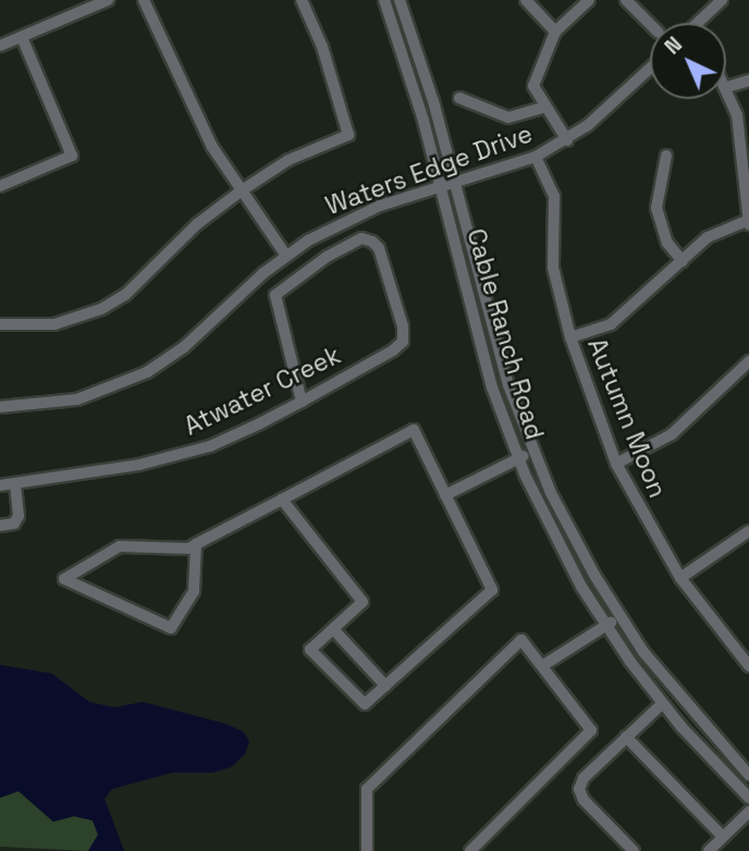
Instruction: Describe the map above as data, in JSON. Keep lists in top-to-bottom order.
{
  "streets": {
    "street": [
      "Waters Edge Drive",
      "Cable Ranch Road",
      "Atwater Creek",
      "Autumn Moon"
    ]
  },
  "crossings": [
    ["Waters Edge Drive", "Cable Ranch Road"],
    ["Waters Edge Drive", "Autumn Moon"]
  ],
  "north": "top left"
}
